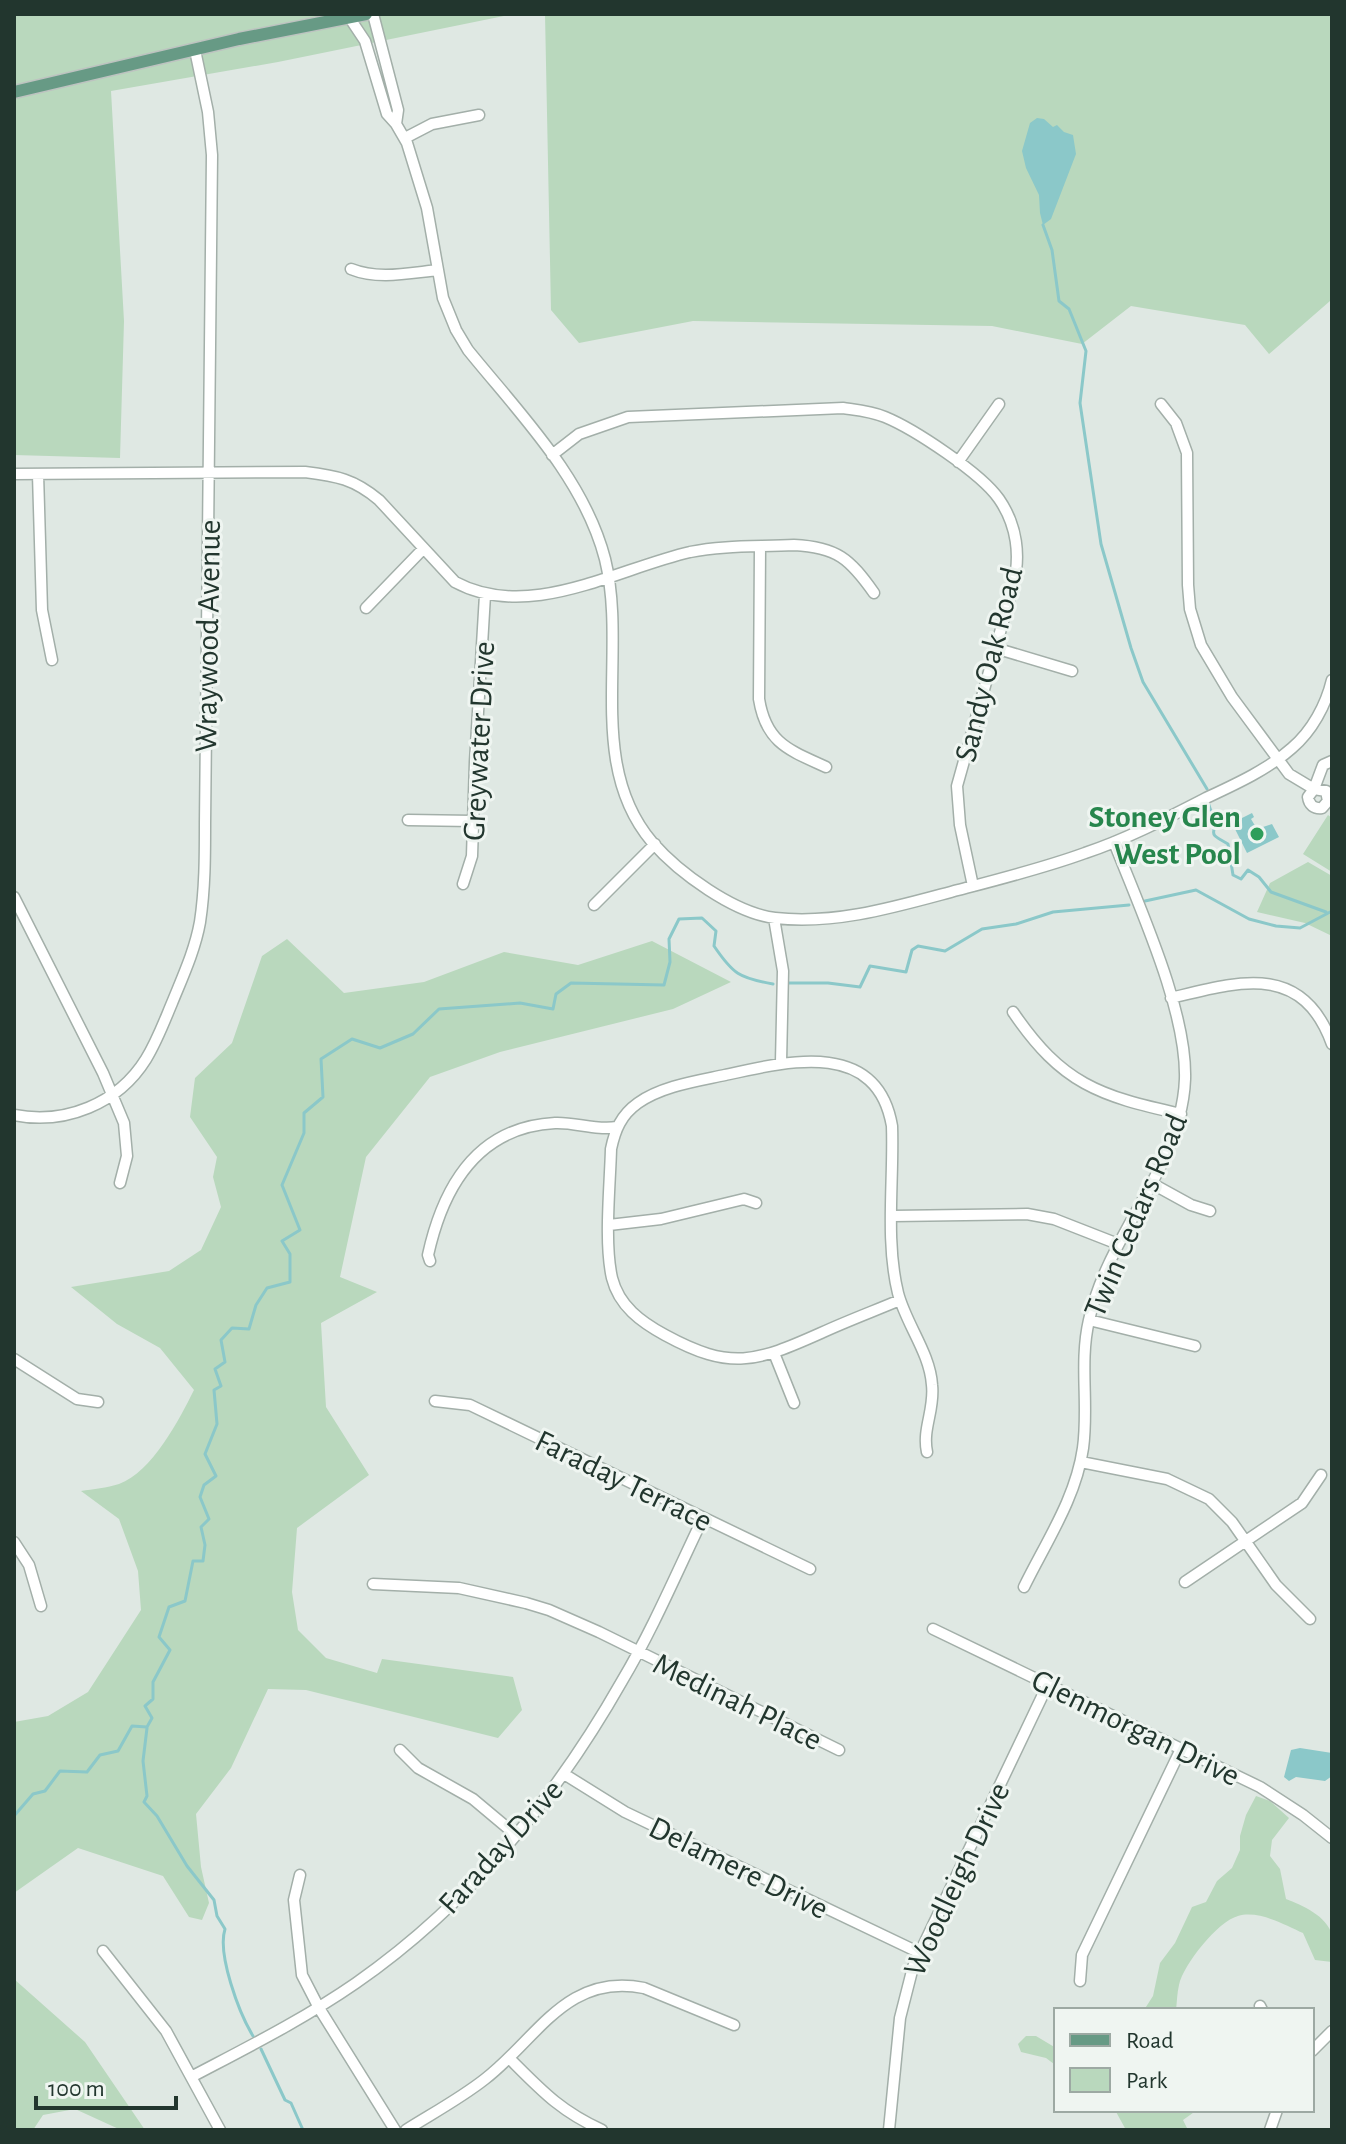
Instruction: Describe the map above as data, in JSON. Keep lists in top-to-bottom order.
{
  "streets": {
    "street": [
      "Wraywood Avenue",
      "Sandy Oak Road",
      "Greywater Drive",
      "Twin Cedars Road",
      "Faraday Terrace",
      "Medinah Place",
      "Glenmorgan Drive",
      "Faraday Drive",
      "Delamere Drive",
      "Woodleigh Drive"
    ]
  },
  "crossings": [
    ["Faraday Terrace", "Faraday Drive"],
    ["Medinah Place", "Faraday Drive"],
    ["Glenmorgan Drive", "Woodleigh Drive"],
    ["Faraday Drive", "Delamere Drive"],
    ["Delamere Drive", "Woodleigh Drive"]
  ],
  "places": ["Stoney Glen West Pool"],
  "legend": ["Road", "Park"],
  "scale_bar": "100 m"
}
